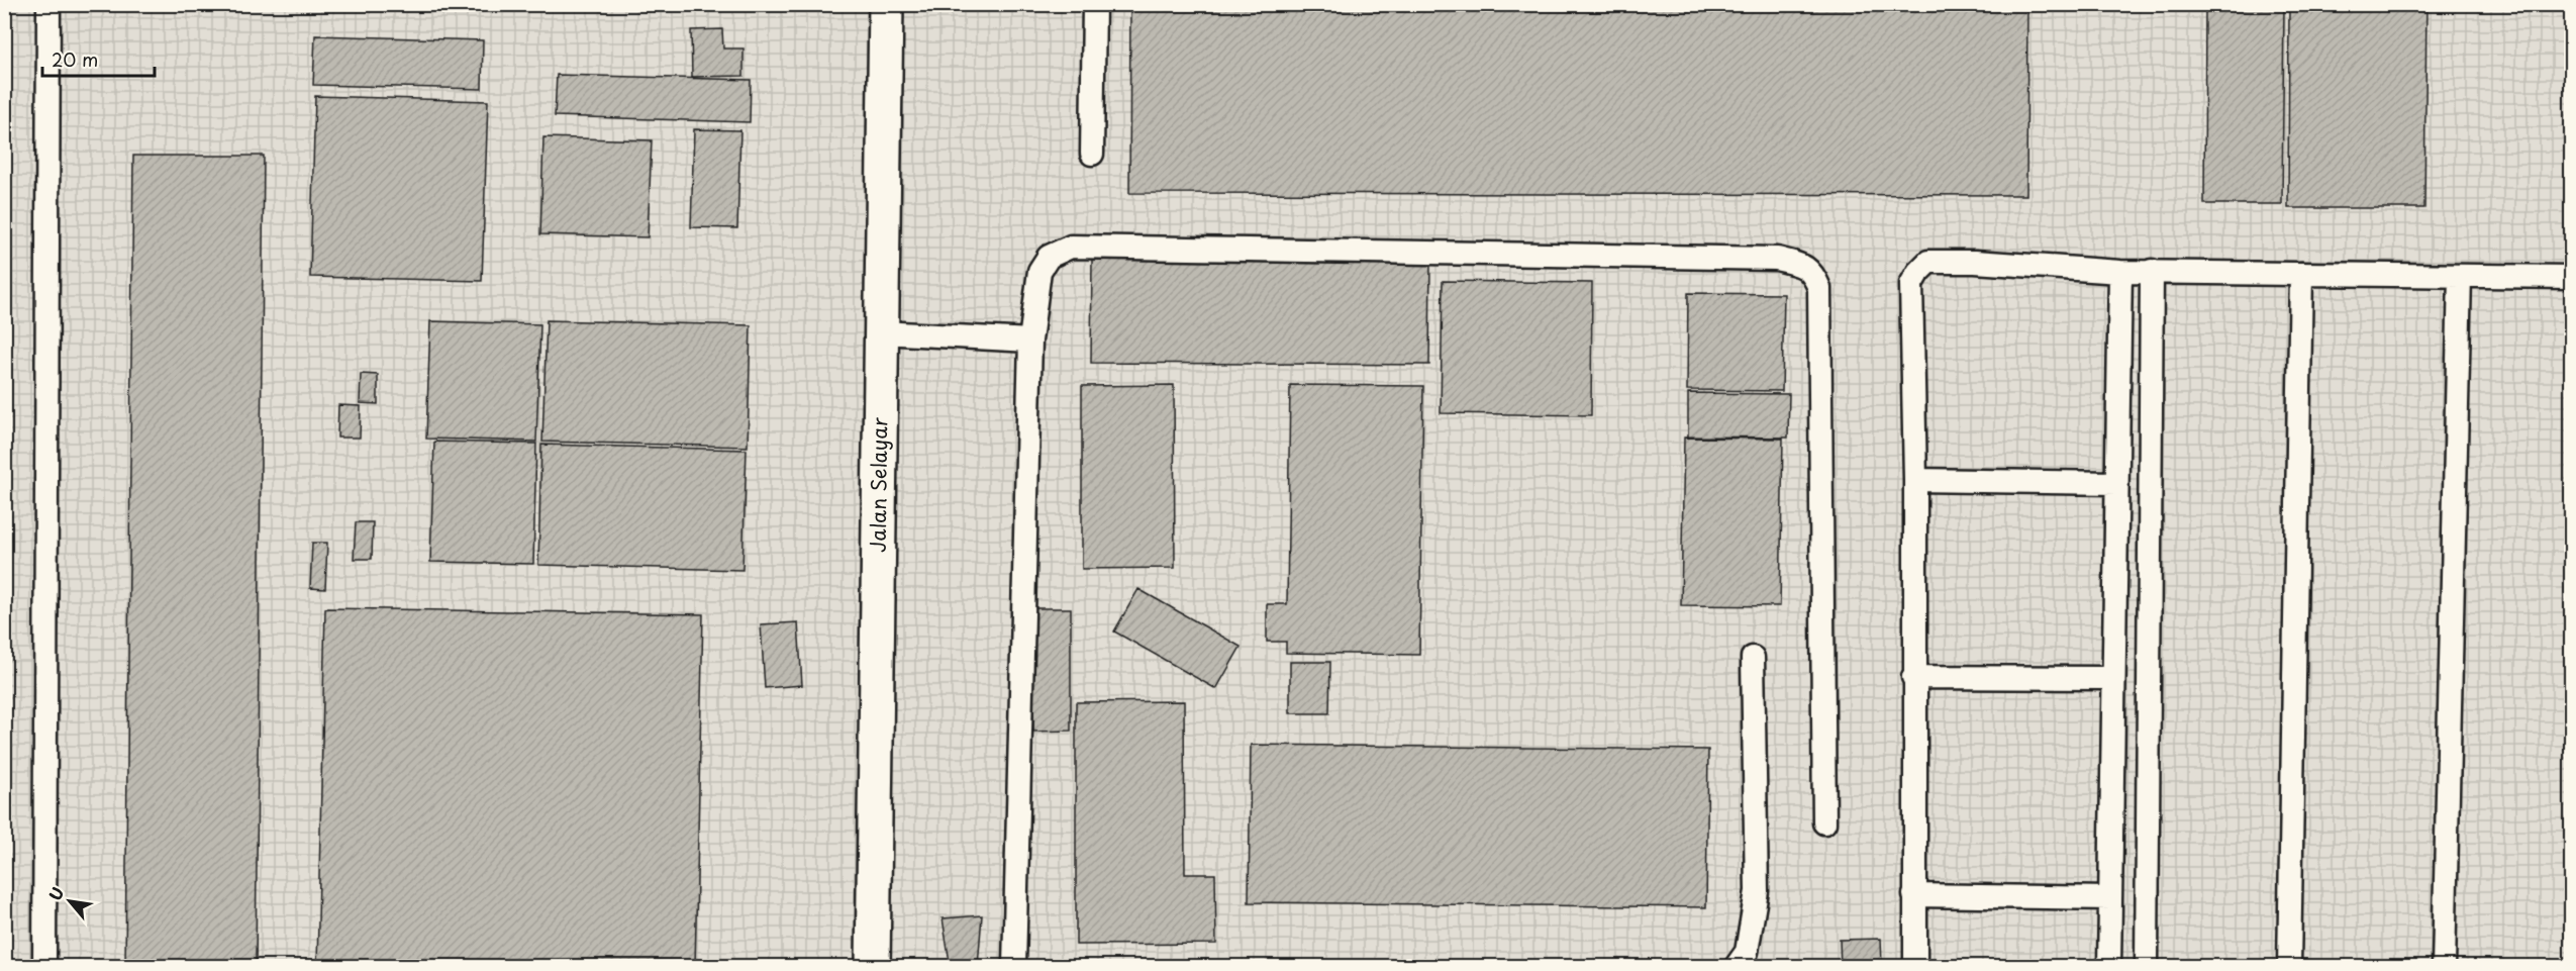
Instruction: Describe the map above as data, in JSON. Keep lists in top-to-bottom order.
{
  "streets": {
    "street": ["Jalan Selayar"]
  },
  "scale_bar": "20 m",
  "north": "top left"
}
